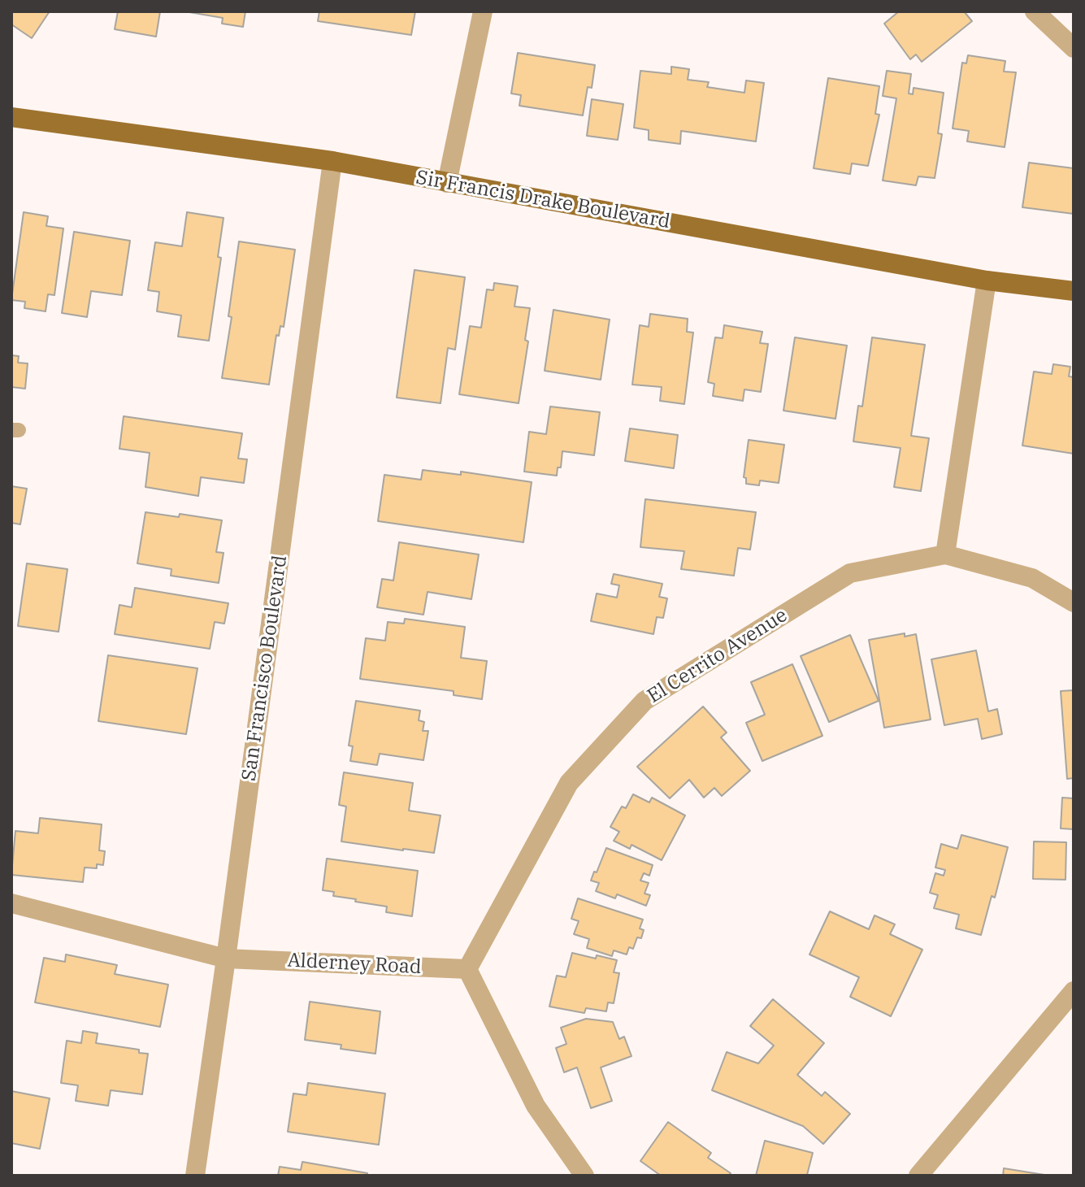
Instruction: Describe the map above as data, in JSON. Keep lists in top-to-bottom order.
{
  "streets": {
    "main road": ["Sir Francis Drake Boulevard"],
    "street": ["El Cerrito Avenue", "San Francisco Boulevard", "Alderney Road"]
  },
  "crossings": [
    ["Sir Francis Drake Boulevard", "San Francisco Boulevard"],
    ["El Cerrito Avenue", "Alderney Road"],
    ["San Francisco Boulevard", "Alderney Road"]
  ]
}
